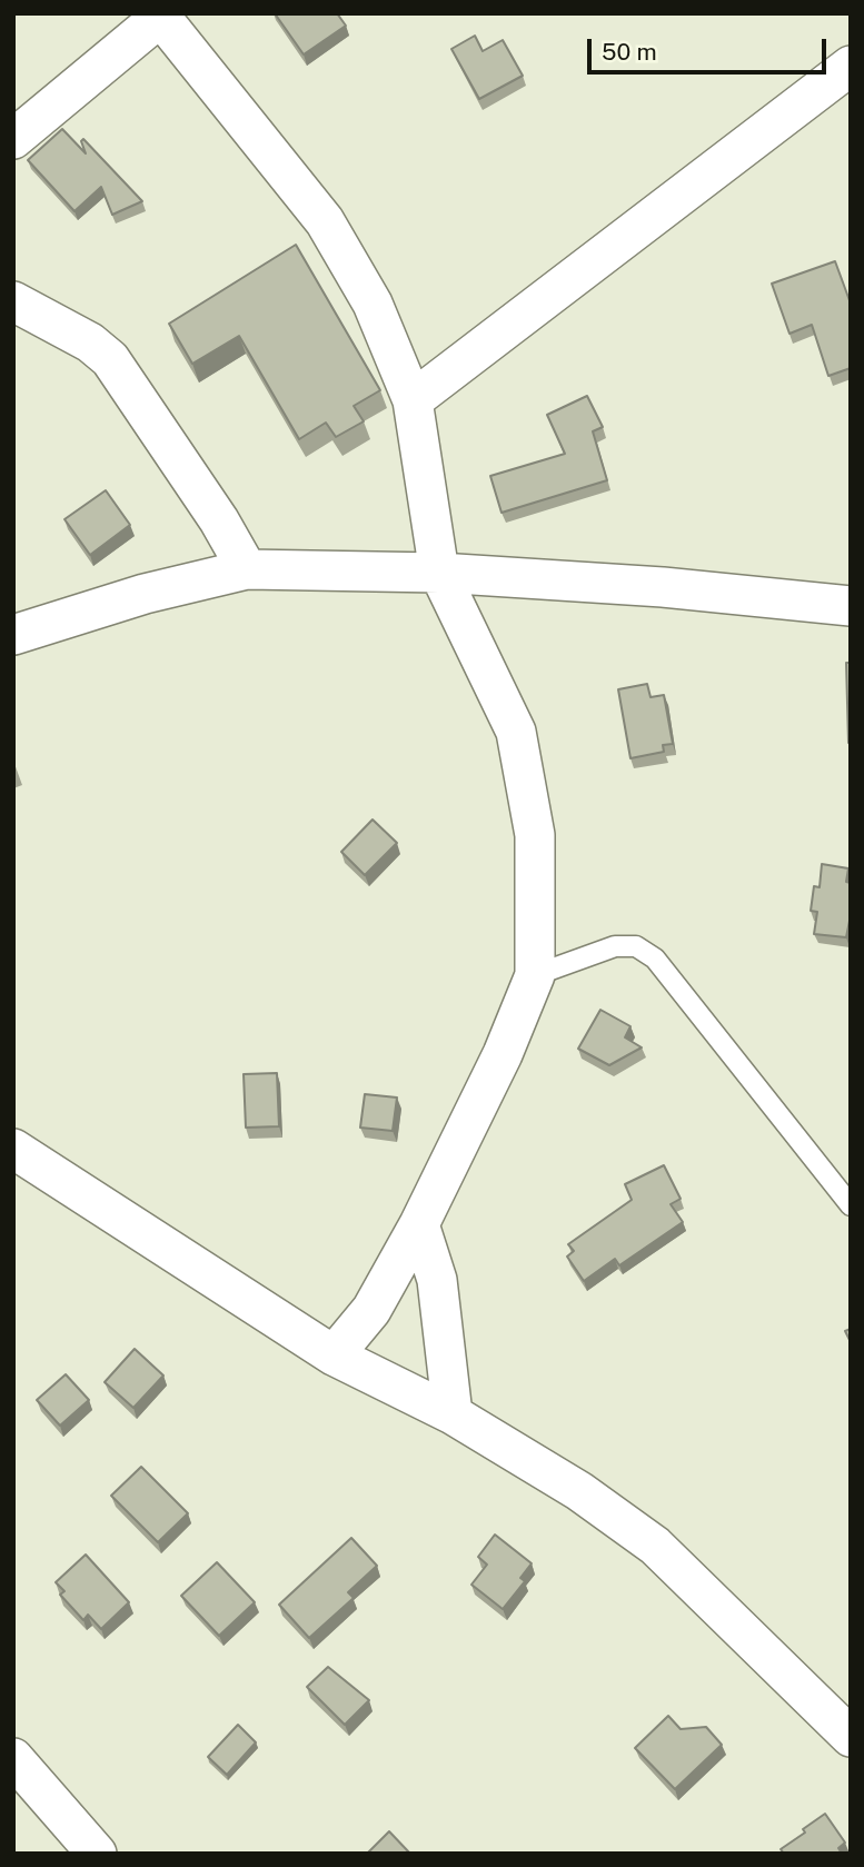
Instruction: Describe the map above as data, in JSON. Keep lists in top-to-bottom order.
{
  "scale_bar": "50 m"
}
